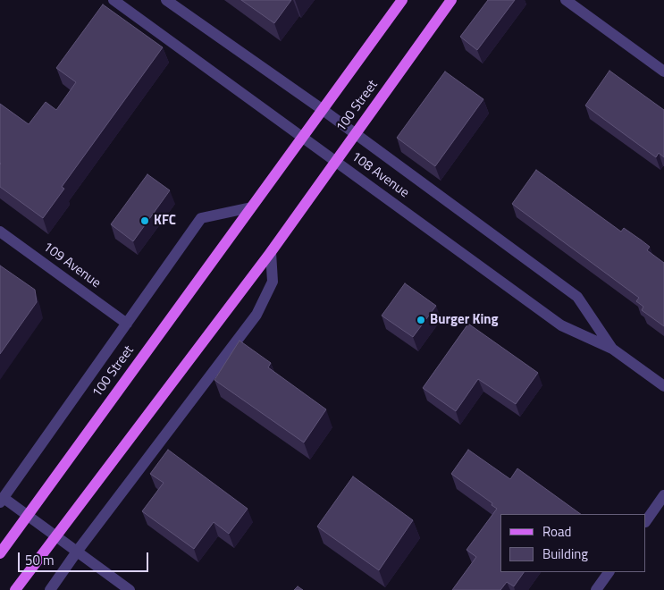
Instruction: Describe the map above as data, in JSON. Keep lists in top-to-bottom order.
{
  "streets": {
    "main road": ["100 Street"],
    "street": ["108 Avenue", "109 Avenue"]
  },
  "crossings": [
    ["100 Street", "108 Avenue"],
    ["100 Street", "109 Avenue"]
  ],
  "places": ["KFC", "Burger King"],
  "legend": ["Road", "Building"],
  "scale_bar": "50 m"
}
